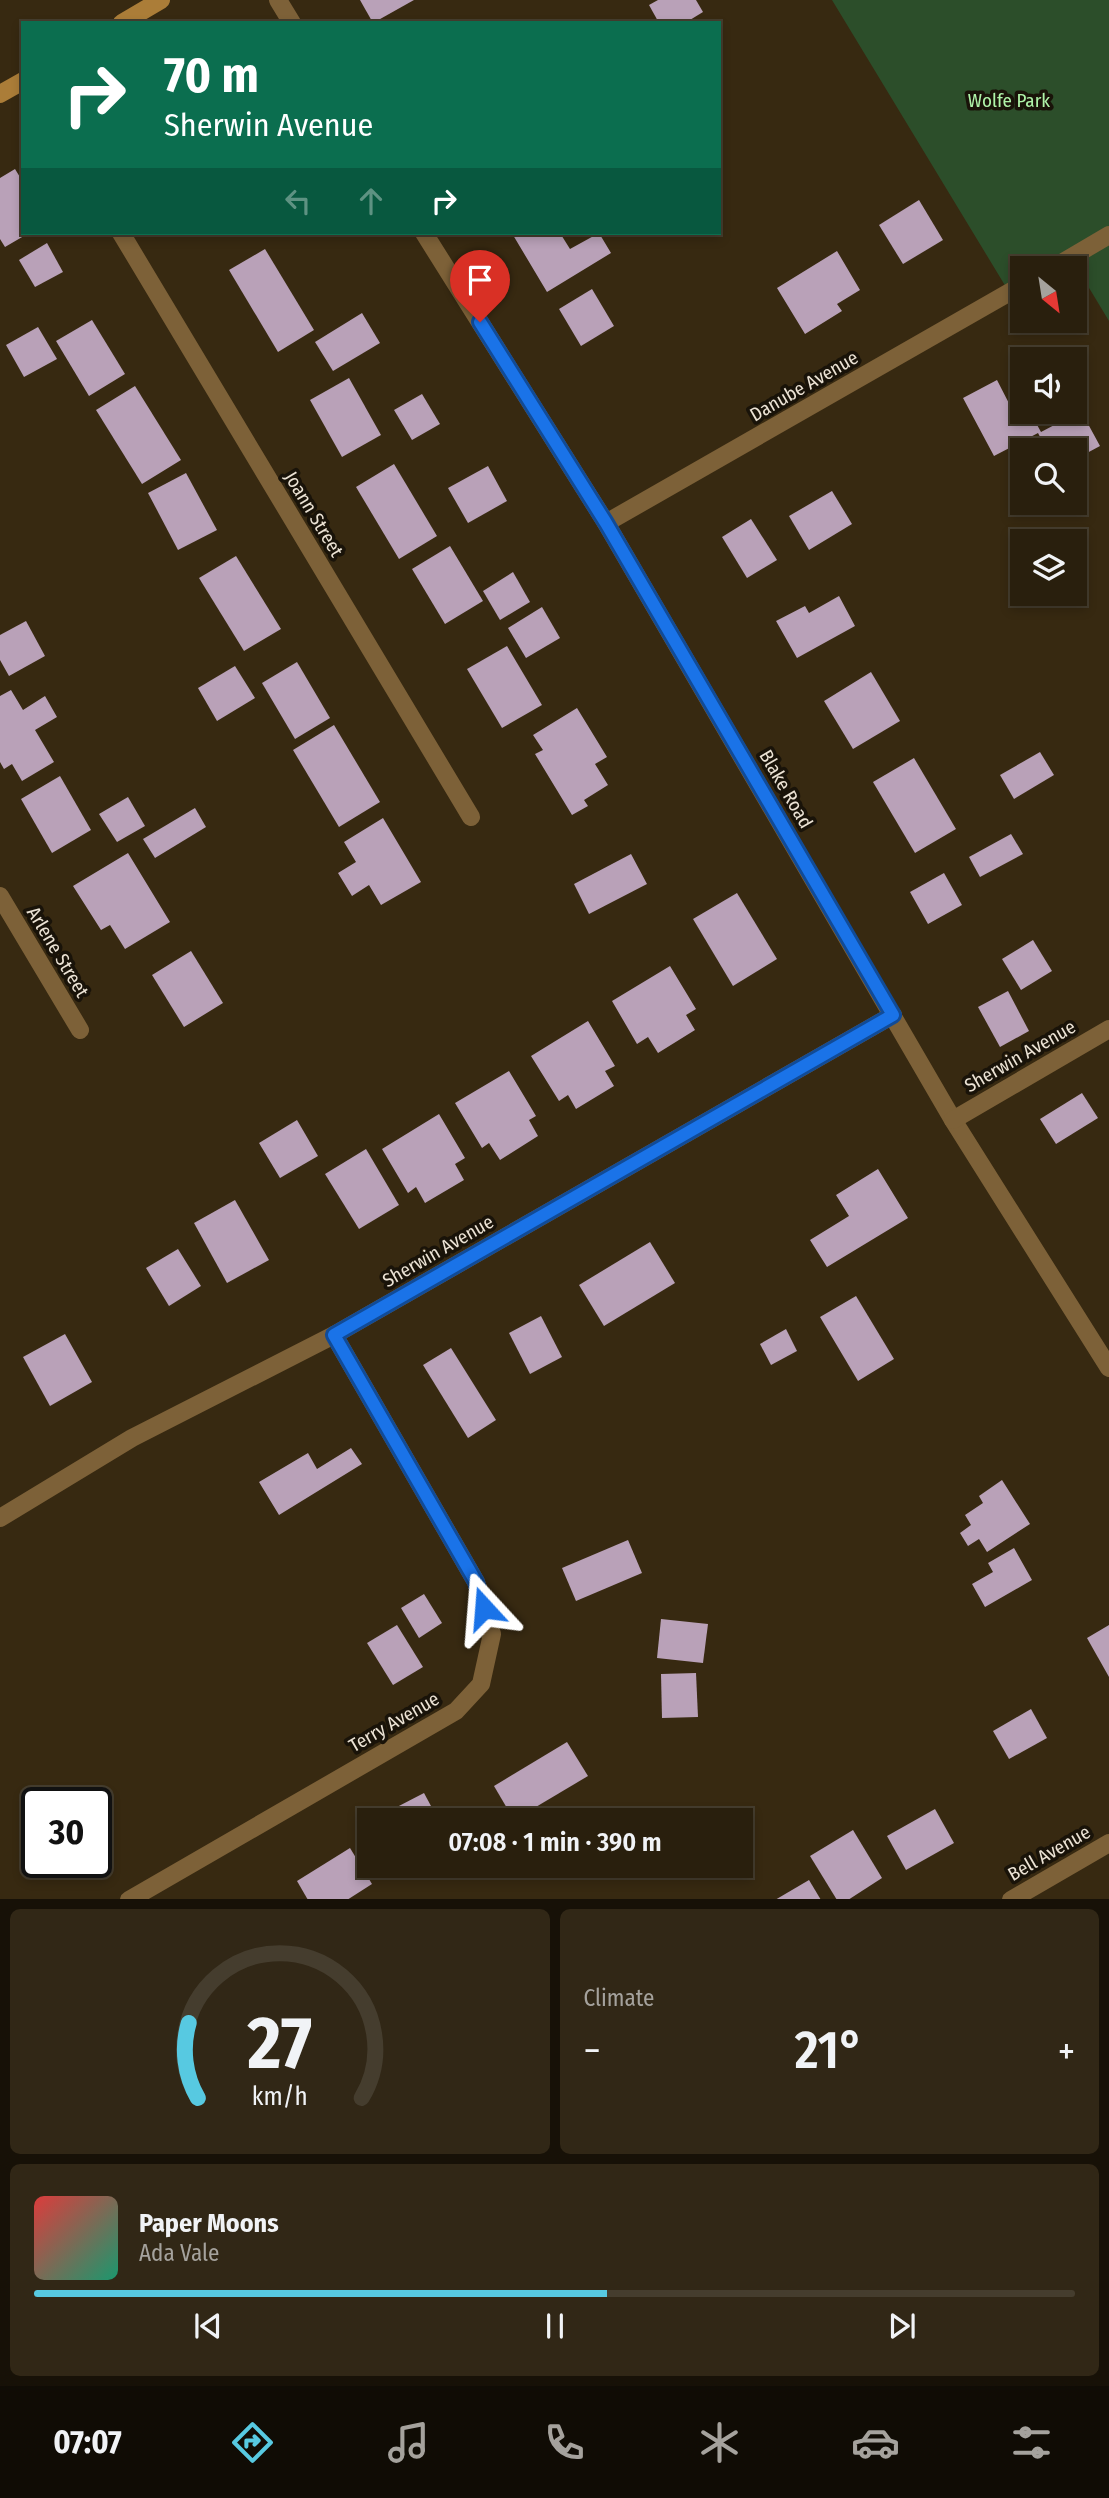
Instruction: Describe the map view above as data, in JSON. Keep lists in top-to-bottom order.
{
  "streets": {
    "street": [
      "Danube Avenue",
      "Joann Street",
      "Blake Road",
      "Arlene Street",
      "Sherwin Avenue",
      "Terry Avenue",
      "Bell Avenue"
    ]
  },
  "crossings": [
    ["Danube Avenue", "Blake Road"],
    ["Blake Road", "Sherwin Avenue"],
    ["Sherwin Avenue", "Terry Avenue"]
  ],
  "parks": ["Wolfe Park"],
  "north": "bottom right",
  "page": {
    "turn": ["70 m", "Sherwin Avenue"],
    "limit": "30",
    "trip": "07:08 · 1 min · 390 m",
    "tile": "Climate",
    "heat": ["−", "21°", "+"],
    "song": ["Paper Moons", "Ada Vale"],
    "tabs": "07:07",
    "gauge": ["27", "km/h"]
  }
}
